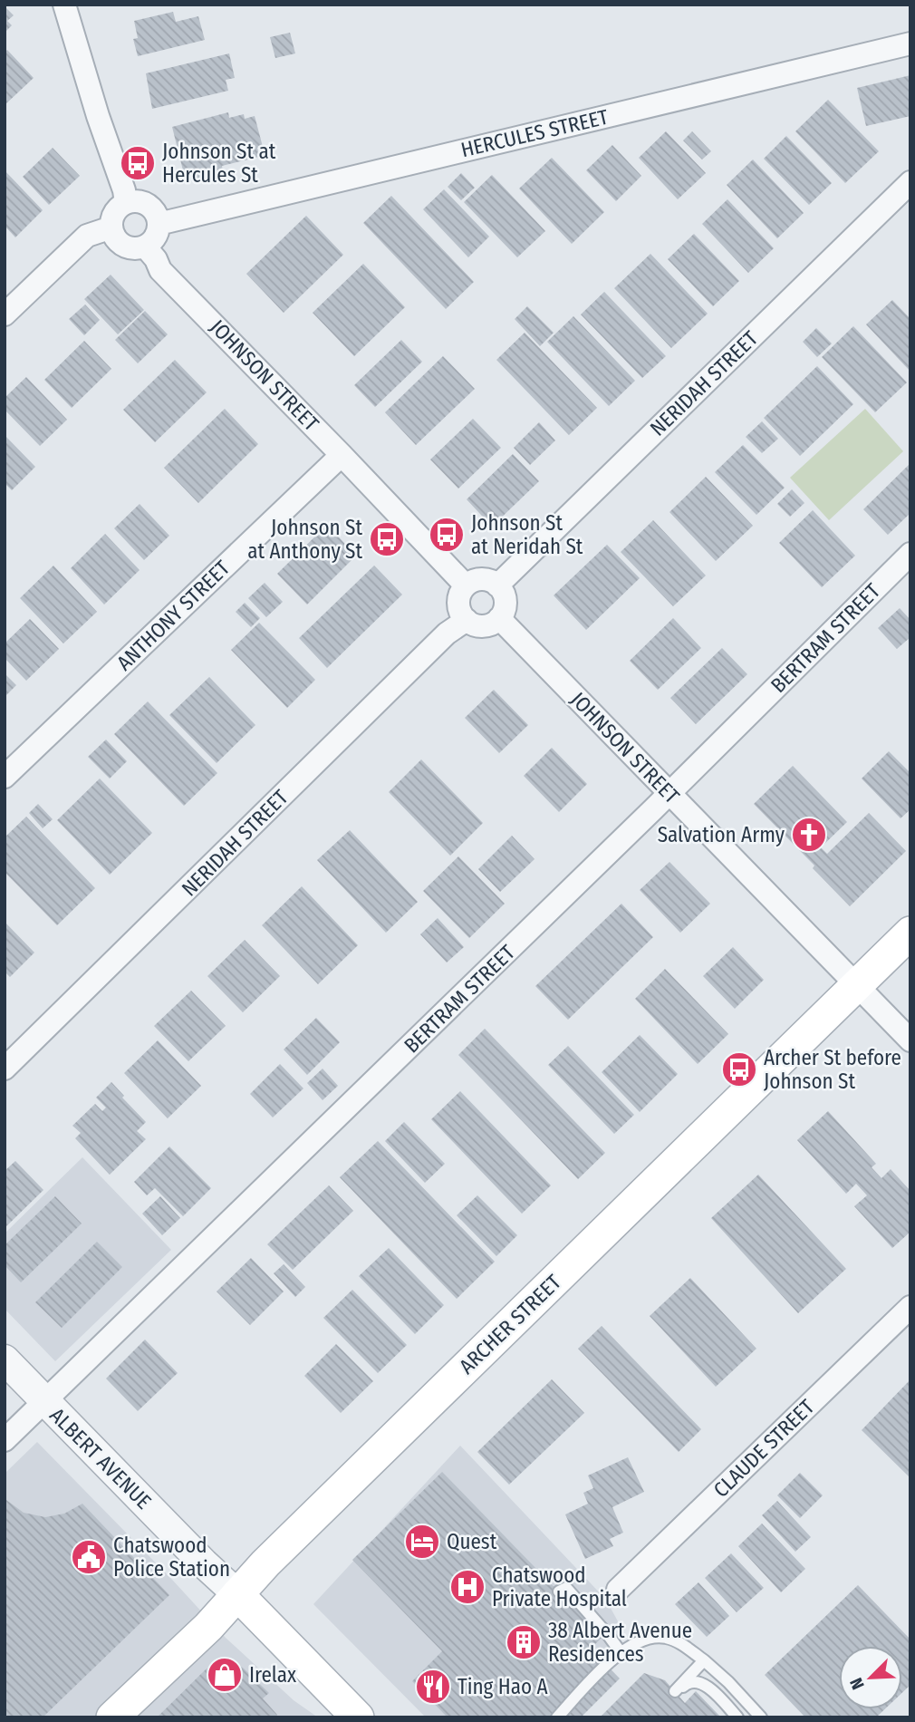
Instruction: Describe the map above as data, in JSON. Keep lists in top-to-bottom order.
{
  "streets": {
    "main road": ["ARCHER STREET", "ALBERT AVENUE"],
    "street": [
      "HERCULES STREET",
      "JOHNSON STREET",
      "NERIDAH STREET",
      "ANTHONY STREET",
      "BERTRAM STREET",
      "CLAUDE STREET"
    ]
  },
  "crossings": [
    ["HERCULES STREET", "JOHNSON STREET"],
    ["JOHNSON STREET", "NERIDAH STREET"],
    ["JOHNSON STREET", "ANTHONY STREET"],
    ["JOHNSON STREET", "BERTRAM STREET"],
    ["JOHNSON STREET", "ARCHER STREET"],
    ["BERTRAM STREET", "ALBERT AVENUE"],
    ["ARCHER STREET", "ALBERT AVENUE"]
  ],
  "places": {
    "bus stop": [
      "Johnson St at Hercules St",
      "Johnson St at Neridah St",
      "Johnson St at Anthony St",
      "Archer St before Johnson St"
    ],
    "church": ["Salvation Army"],
    "hotel": ["Quest"],
    "public building": ["Chatswood Police Station"],
    "hospital": ["Chatswood Private Hospital"],
    "building": ["38 Albert Avenue Residences"],
    "shop": ["Irelax"],
    "restaurant": ["Ting Hao A"]
  },
  "north": "bottom left"
}
